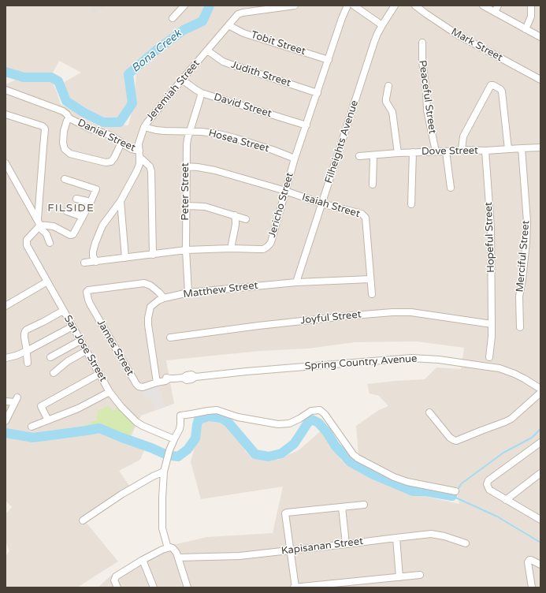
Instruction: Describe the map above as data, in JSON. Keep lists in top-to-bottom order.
{
  "streets": {
    "street": [
      "Tobit Street",
      "Mark Street",
      "Judith Street",
      "Jeremiah Street",
      "Peaceful Street",
      "David Street",
      "Daniel Street",
      "Hosea Street",
      "Filheights Avenue",
      "Dove Street",
      "Peter Street",
      "Jericho Street",
      "Isaiah Street",
      "Hopeful Street",
      "Merciful Street",
      "Matthew Street",
      "Joyful Street",
      "James Street",
      "San Jose Street",
      "Spring Country Avenue",
      "Kapisanan Street"
    ]
  },
  "crossings": [
    ["Tobit Street", "Jeremiah Street"],
    ["Tobit Street", "Jericho Street"],
    ["Judith Street", "Jeremiah Street"],
    ["Judith Street", "Jericho Street"],
    ["Jeremiah Street", "David Street"],
    ["Jeremiah Street", "Daniel Street"],
    ["Jeremiah Street", "Hosea Street"],
    ["Jeremiah Street", "Jericho Street"],
    ["Peaceful Street", "Dove Street"],
    ["David Street", "Peter Street"],
    ["David Street", "Jericho Street"],
    ["Daniel Street", "Jericho Street"],
    ["Hosea Street", "Peter Street"],
    ["Hosea Street", "Jericho Street"],
    ["Filheights Avenue", "Isaiah Street"],
    ["Filheights Avenue", "Matthew Street"],
    ["Dove Street", "Hopeful Street"],
    ["Dove Street", "Merciful Street"],
    ["Peter Street", "Jericho Street"],
    ["Peter Street", "Isaiah Street"],
    ["Peter Street", "Matthew Street"],
    ["Jericho Street", "Isaiah Street"],
    ["Isaiah Street", "Matthew Street"],
    ["Hopeful Street", "Joyful Street"],
    ["Matthew Street", "James Street"],
    ["Matthew Street", "Spring Country Avenue"],
    ["James Street", "Spring Country Avenue"]
  ],
  "districts": ["FILSIDE"],
  "water": ["Bona Creek"]
}
